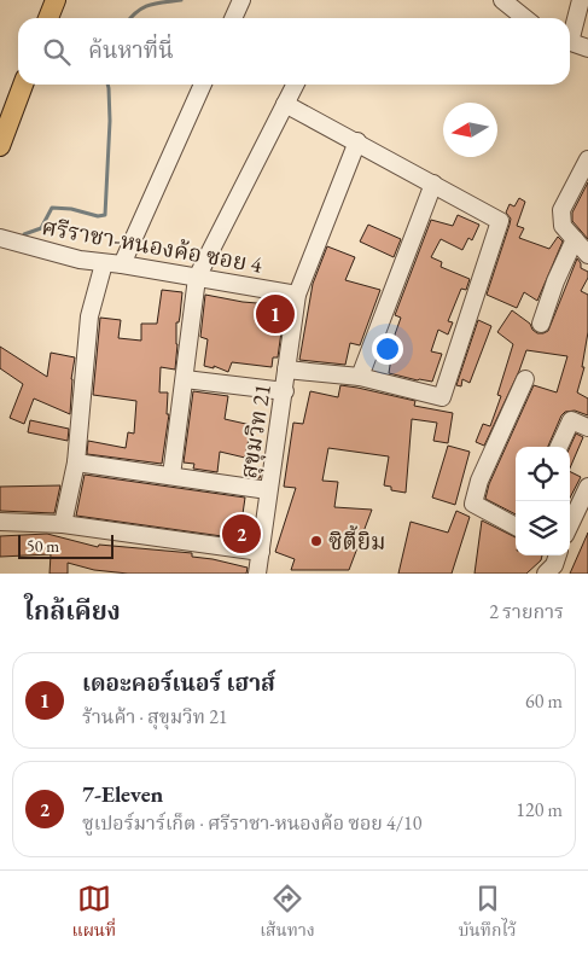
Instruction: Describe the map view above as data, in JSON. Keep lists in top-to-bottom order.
{
  "streets": {
    "street": ["ศรีราชา-หนองค้อ ซอย 4", "สุขุมวิท 21"]
  },
  "crossings": [
    ["ศรีราชา-หนองค้อ ซอย 4", "สุขุมวิท 21"]
  ],
  "places": ["ซิตี้ยิม"],
  "scale_bar": "50 m",
  "north": "left",
  "page": {
    "search": "ค้นหาที่นี่",
    "pins": ["1", "2"],
    "scale": "50 m",
    "heading": ["ใกล้เคียง", "2 รายการ"],
    "list": [
      {
        "mark": "1",
        "name": "เดอะคอร์เนอร์ เฮาส์",
        "note": "ร้านค้า · สุขุมวิท 21",
        "value": "60 m"
      },
      {
        "mark": "2",
        "name": "7-Eleven",
        "note": "ซูเปอร์มาร์เก็ต · ศรีราชา-หนองค้อ ซอย 4/10",
        "value": "120 m"
      }
    ],
    "nav": ["แผนที่", "เส้นทาง", "บันทึกไว้"]
  }
}
